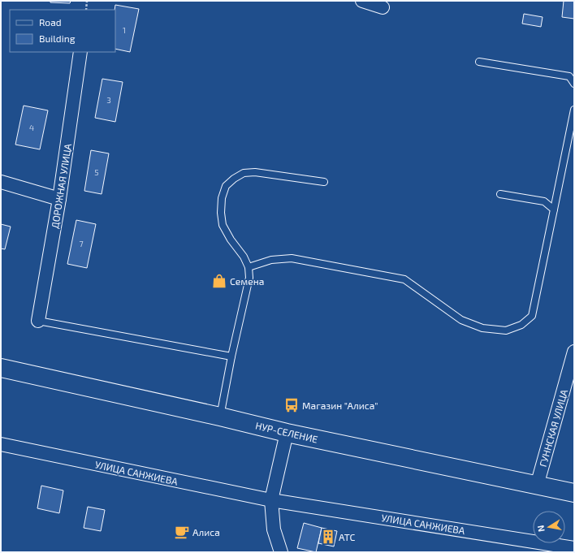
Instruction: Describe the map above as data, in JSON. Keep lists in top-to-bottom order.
{
  "streets": {
    "highway": ["НУР-СЕЛЕНИЕ"],
    "street": ["ДОРОЖНАЯ УЛИЦА", "ГУННСКАЯ УЛИЦА", "УЛИЦА САНЖИЕВА"]
  },
  "crossings": [
    ["ГУННСКАЯ УЛИЦА", "НУР-СЕЛЕНИЕ"]
  ],
  "places": {
    "shop": ["Семена"],
    "bus stop": ["Магазин \"Алиса\""],
    "cafe": ["Алиса"],
    "building": ["АТС"]
  },
  "house_numbers": [
    "1",
    "3",
    "4",
    "5",
    "7"
  ],
  "legend": ["Road", "Building"],
  "north": "left"
}
